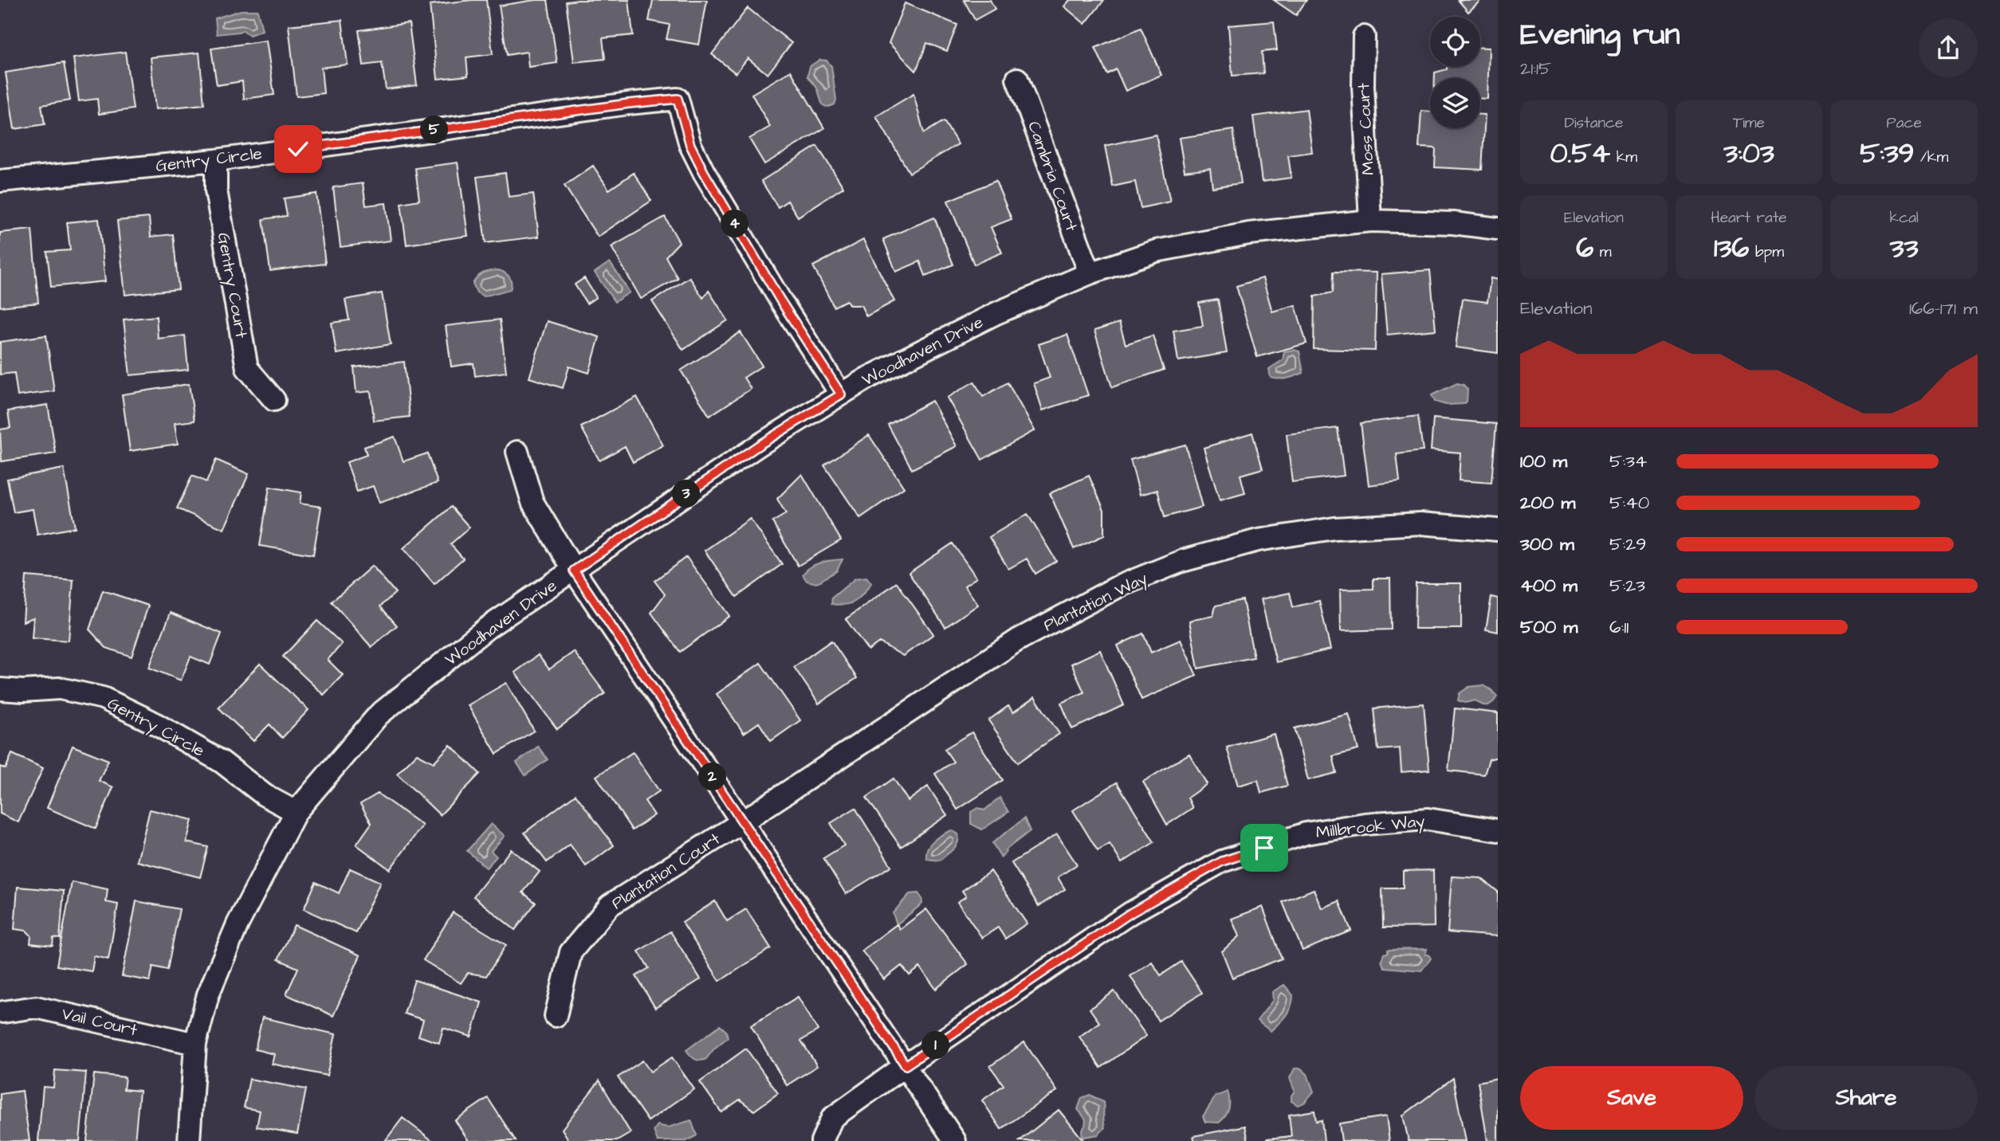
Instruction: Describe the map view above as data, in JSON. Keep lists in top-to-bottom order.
{
  "streets": {
    "street": [
      "Moss Court",
      "Gentry Circle",
      "Cambria Court",
      "Gentry Court",
      "Woodhaven Drive",
      "Plantation Way",
      "Millbrook Way",
      "Plantation Court",
      "Vail Court"
    ]
  },
  "crossings": [
    ["Moss Court", "Woodhaven Drive"],
    ["Gentry Circle", "Gentry Court"],
    ["Gentry Circle", "Woodhaven Drive"],
    ["Cambria Court", "Woodhaven Drive"],
    ["Woodhaven Drive", "Vail Court"],
    ["Plantation Way", "Plantation Court"]
  ],
  "page": {
    "heading": ["Evening run", "21:15"],
    "stats": [
      ["Distance", "0.54 km"],
      ["Time", "3:03"],
      ["Pace", "5:39 /km"],
      ["Elevation", "6 m"],
      ["Heart rate", "136 bpm"],
      ["kcal", "33"]
    ],
    "pins": [
      "5",
      "4",
      "3",
      "2",
      "1"
    ],
    "chart": ["Elevation", "166–171 m"],
    "list": [
      {
        "name": "100 m",
        "note": "5:34"
      },
      {
        "name": "200 m",
        "note": "5:40"
      },
      {
        "name": "300 m",
        "note": "5:29"
      },
      {
        "name": "400 m",
        "note": "5:23"
      },
      {
        "name": "500 m",
        "note": "6:11"
      }
    ],
    "buttons": ["Save", "Share"]
  }
}
